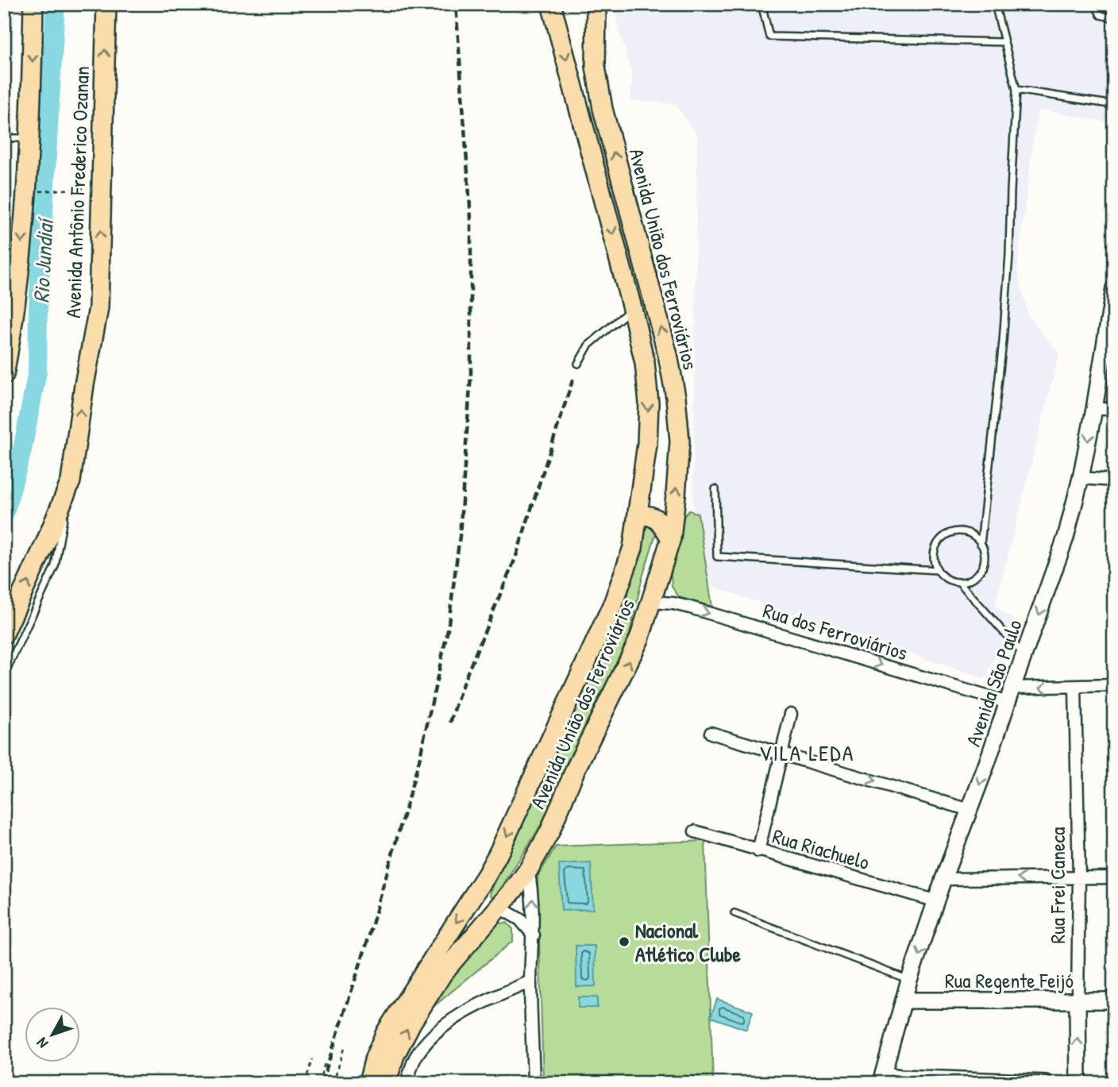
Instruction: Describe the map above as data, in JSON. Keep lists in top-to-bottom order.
{
  "streets": {
    "main road": [
      "Avenida Antônio Frederico Ozanan",
      "Avenida União dos Ferroviários",
      "Avenida São Paulo",
      "Rua Frei Caneca",
      "Rua Regente Feijó"
    ],
    "street": ["Rua dos Ferroviários", "Rua Riachuelo"]
  },
  "crossings": [
    ["Avenida União dos Ferroviários", "Rua dos Ferroviários"],
    ["Rua dos Ferroviários", "Avenida São Paulo"],
    ["Rua dos Ferroviários", "Rua Frei Caneca"],
    ["Avenida São Paulo", "Rua Riachuelo"],
    ["Avenida São Paulo", "Rua Regente Feijó"],
    ["Rua Frei Caneca", "Rua Regente Feijó"]
  ],
  "one_way": ["Avenida São Paulo"],
  "districts": ["VILA LEDA"],
  "water": ["Rio Jundiaí"],
  "places": ["Nacional Atlético Clube"],
  "north": "bottom left"
}
